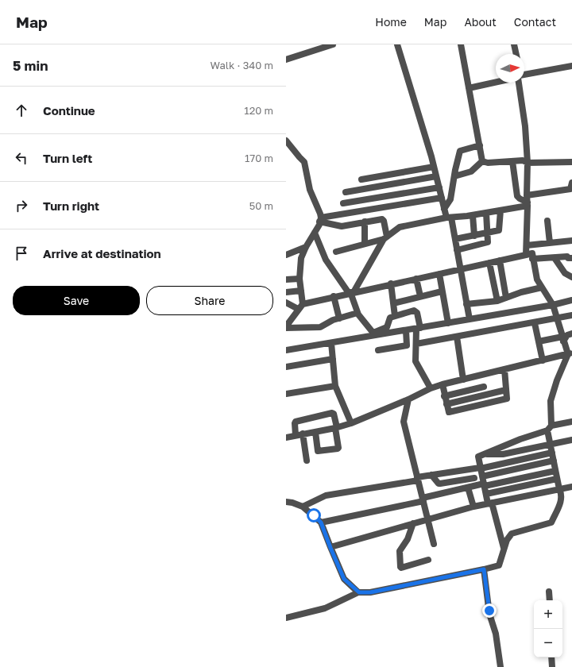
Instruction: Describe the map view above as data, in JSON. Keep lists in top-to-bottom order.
{
  "north": "right",
  "page": {
    "header": "Map",
    "nav": [
      "Home",
      "Map",
      "About",
      "Contact"
    ],
    "heading": ["5 min", "Walk · 340 m"],
    "list": [
      ["Continue", "120 m"],
      ["Turn left", "170 m"],
      ["Turn right", "50 m"],
      "Arrive at destination"
    ],
    "buttons": ["Save", "Share"],
    "map_buttons": ["+", "−"]
  }
}
